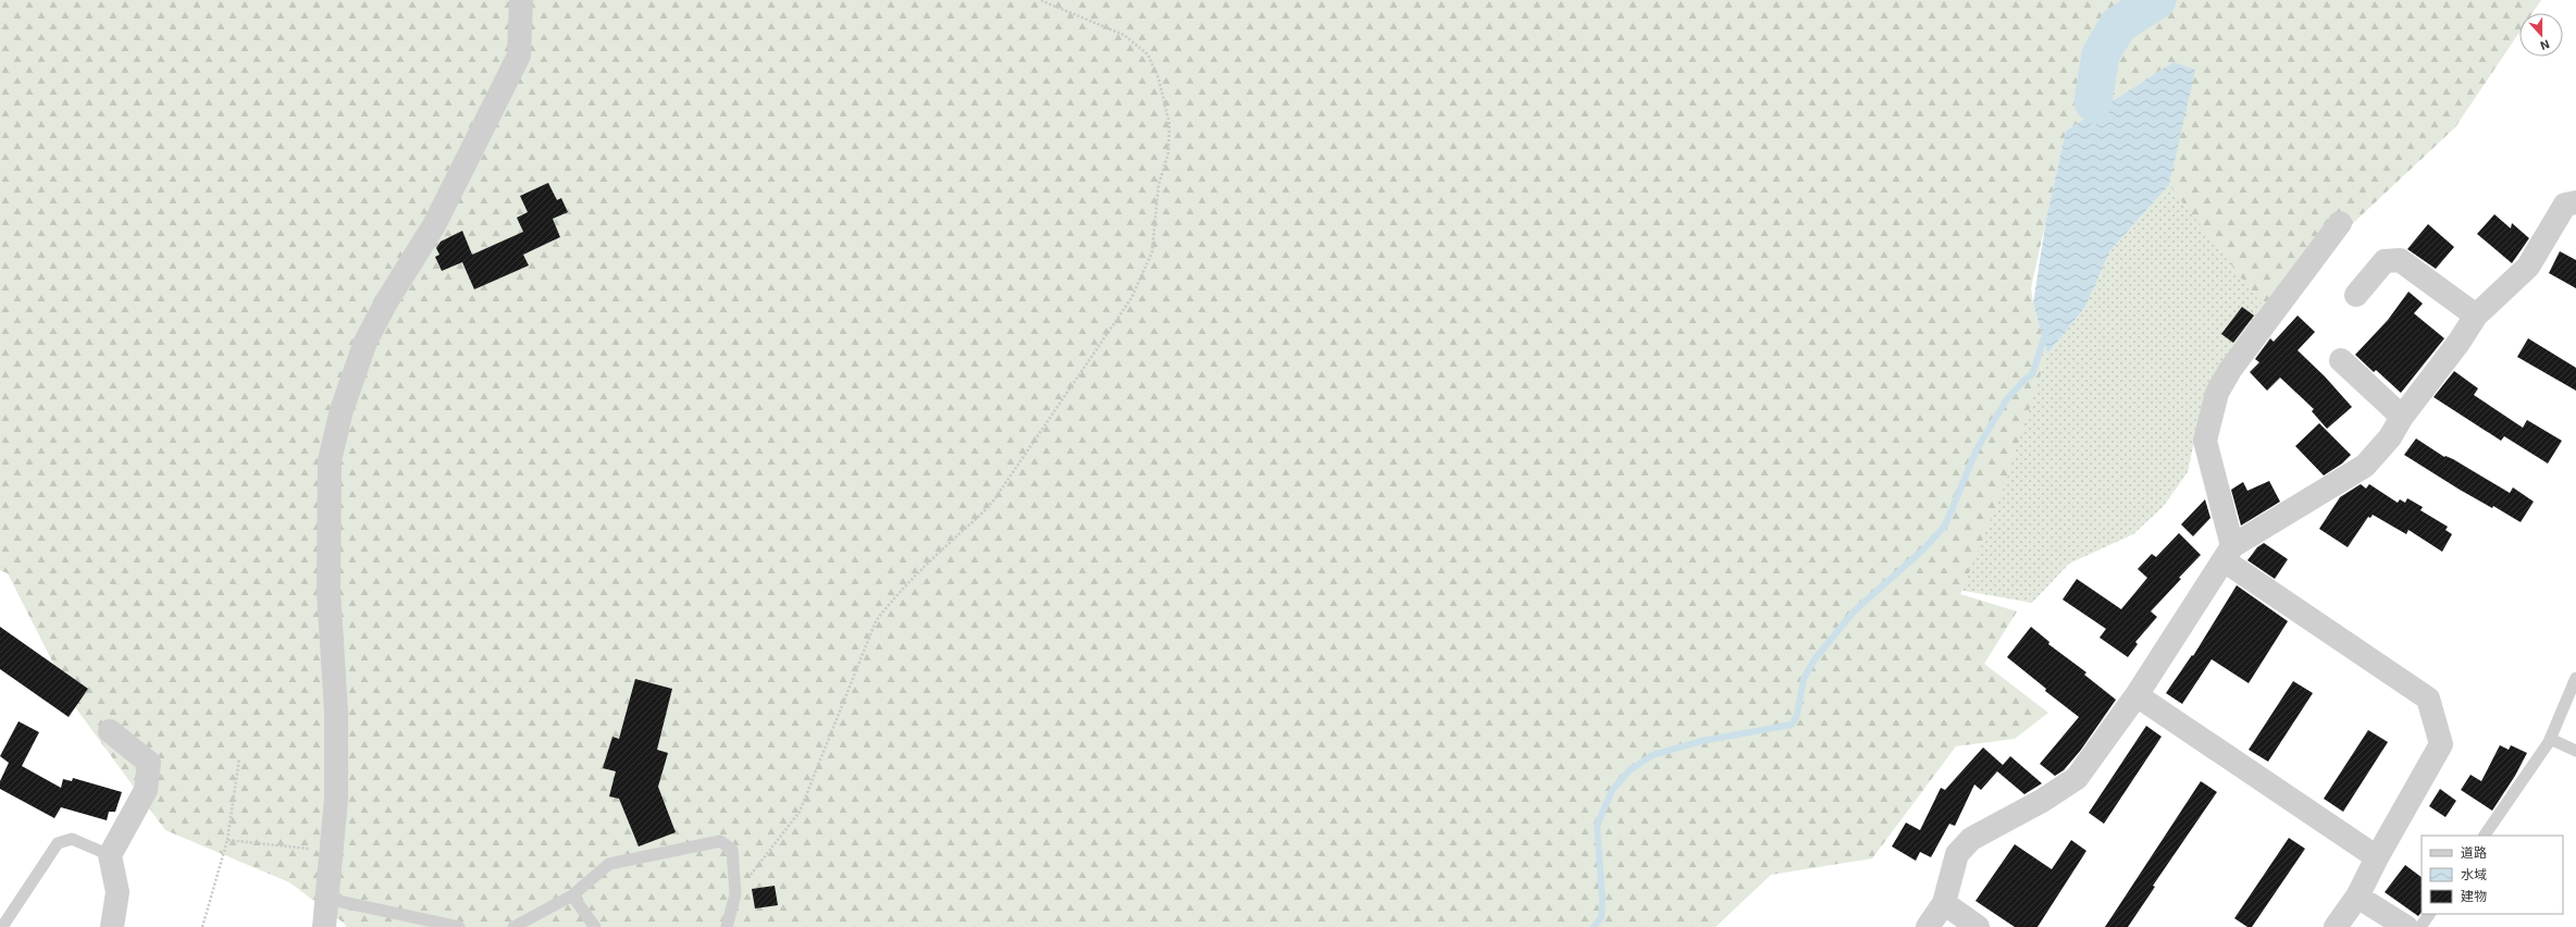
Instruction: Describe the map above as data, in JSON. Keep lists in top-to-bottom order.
{
  "legend": ["道路", "水域", "建物"],
  "north": "bottom"
}
